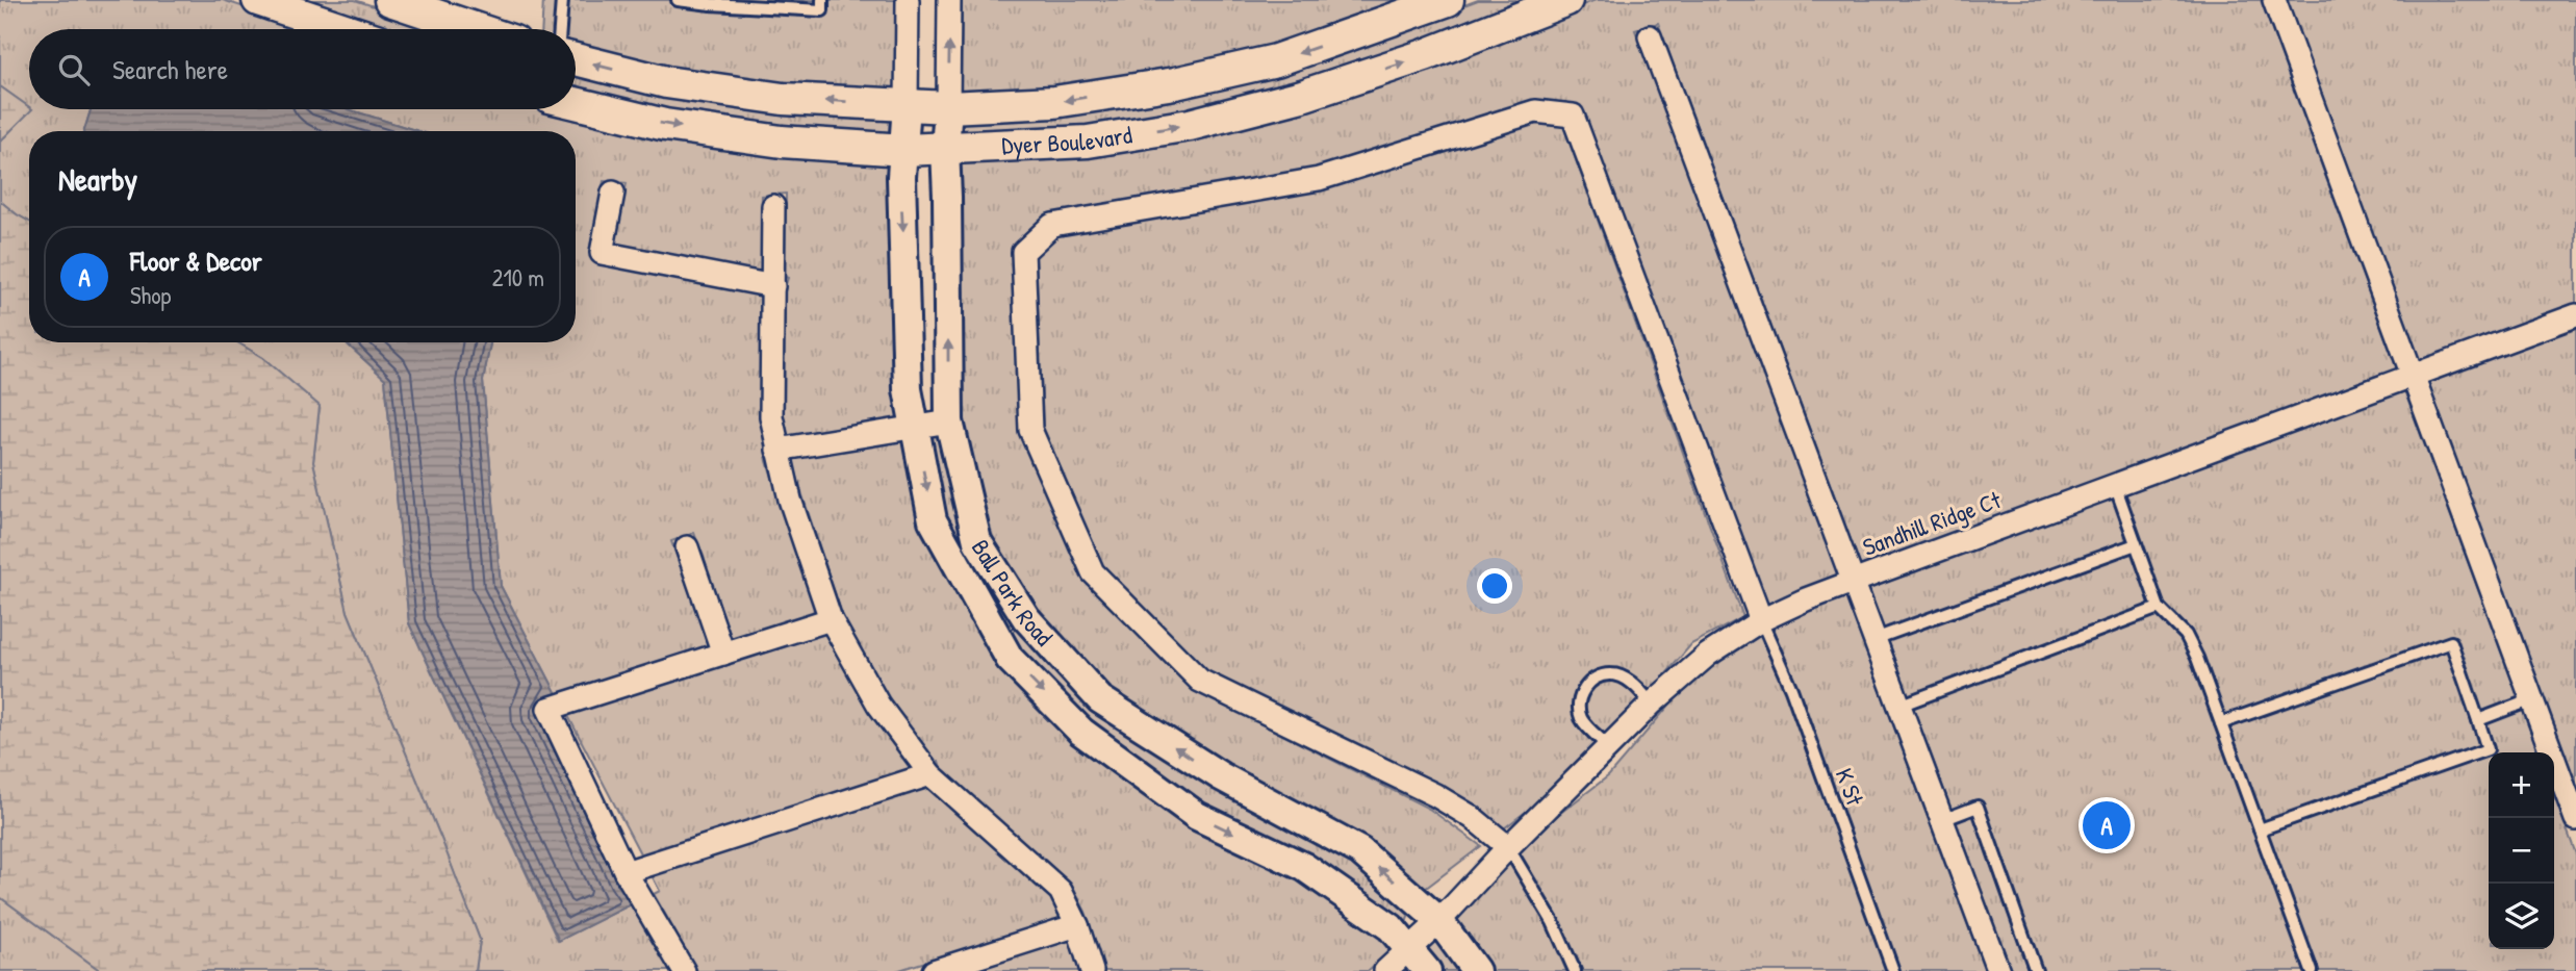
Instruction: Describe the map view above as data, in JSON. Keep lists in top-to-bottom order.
{
  "streets": {
    "main road": ["Dyer Boulevard"],
    "street": ["Sandhill Ridge Ct", "Ball Park Road"],
    "lane": ["K St"]
  },
  "crossings": [
    ["Dyer Boulevard", "Ball Park Road"],
    ["Sandhill Ridge Ct", "Ball Park Road"],
    ["Sandhill Ridge Ct", "K St"]
  ],
  "page": {
    "search": "Search here",
    "heading": "Nearby",
    "list": [
      {
        "mark": "A",
        "name": "Floor & Decor",
        "note": "Shop",
        "value": "210 m"
      }
    ],
    "map_buttons": ["+", "−"],
    "pins": "A"
  }
}
